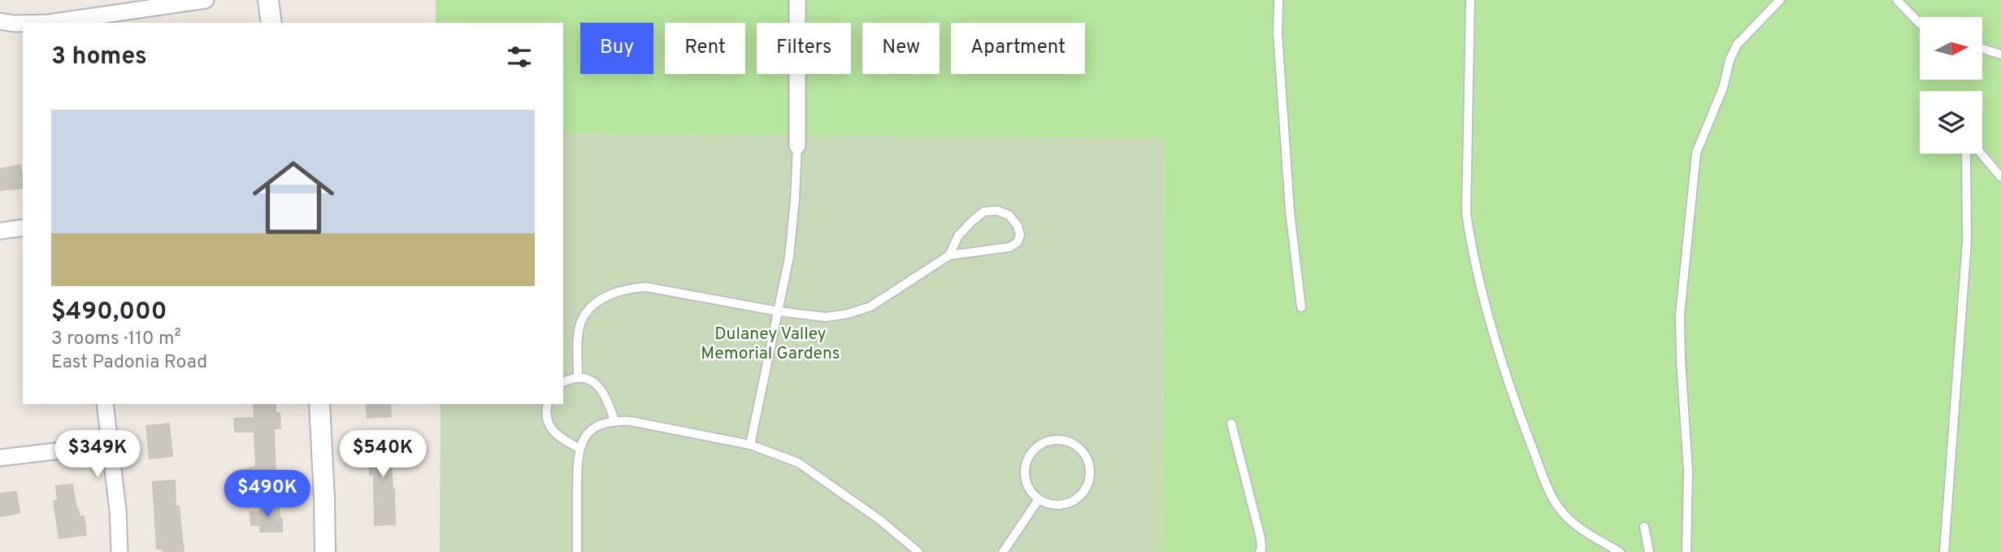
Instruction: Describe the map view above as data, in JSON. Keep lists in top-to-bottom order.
{
  "parks": ["Dulaney Valley Memorial Gardens"],
  "north": "right",
  "page": {
    "chip": [
      "Buy",
      "Rent",
      "Filters",
      "New",
      "Apartment"
    ],
    "heading": "3 homes",
    "list": [
      {
        "name": "$490,000",
        "note": "3 rooms · 110 m² · East Padonia Road"
      }
    ],
    "price": ["$349K", "$540K", "$490K"]
  }
}
